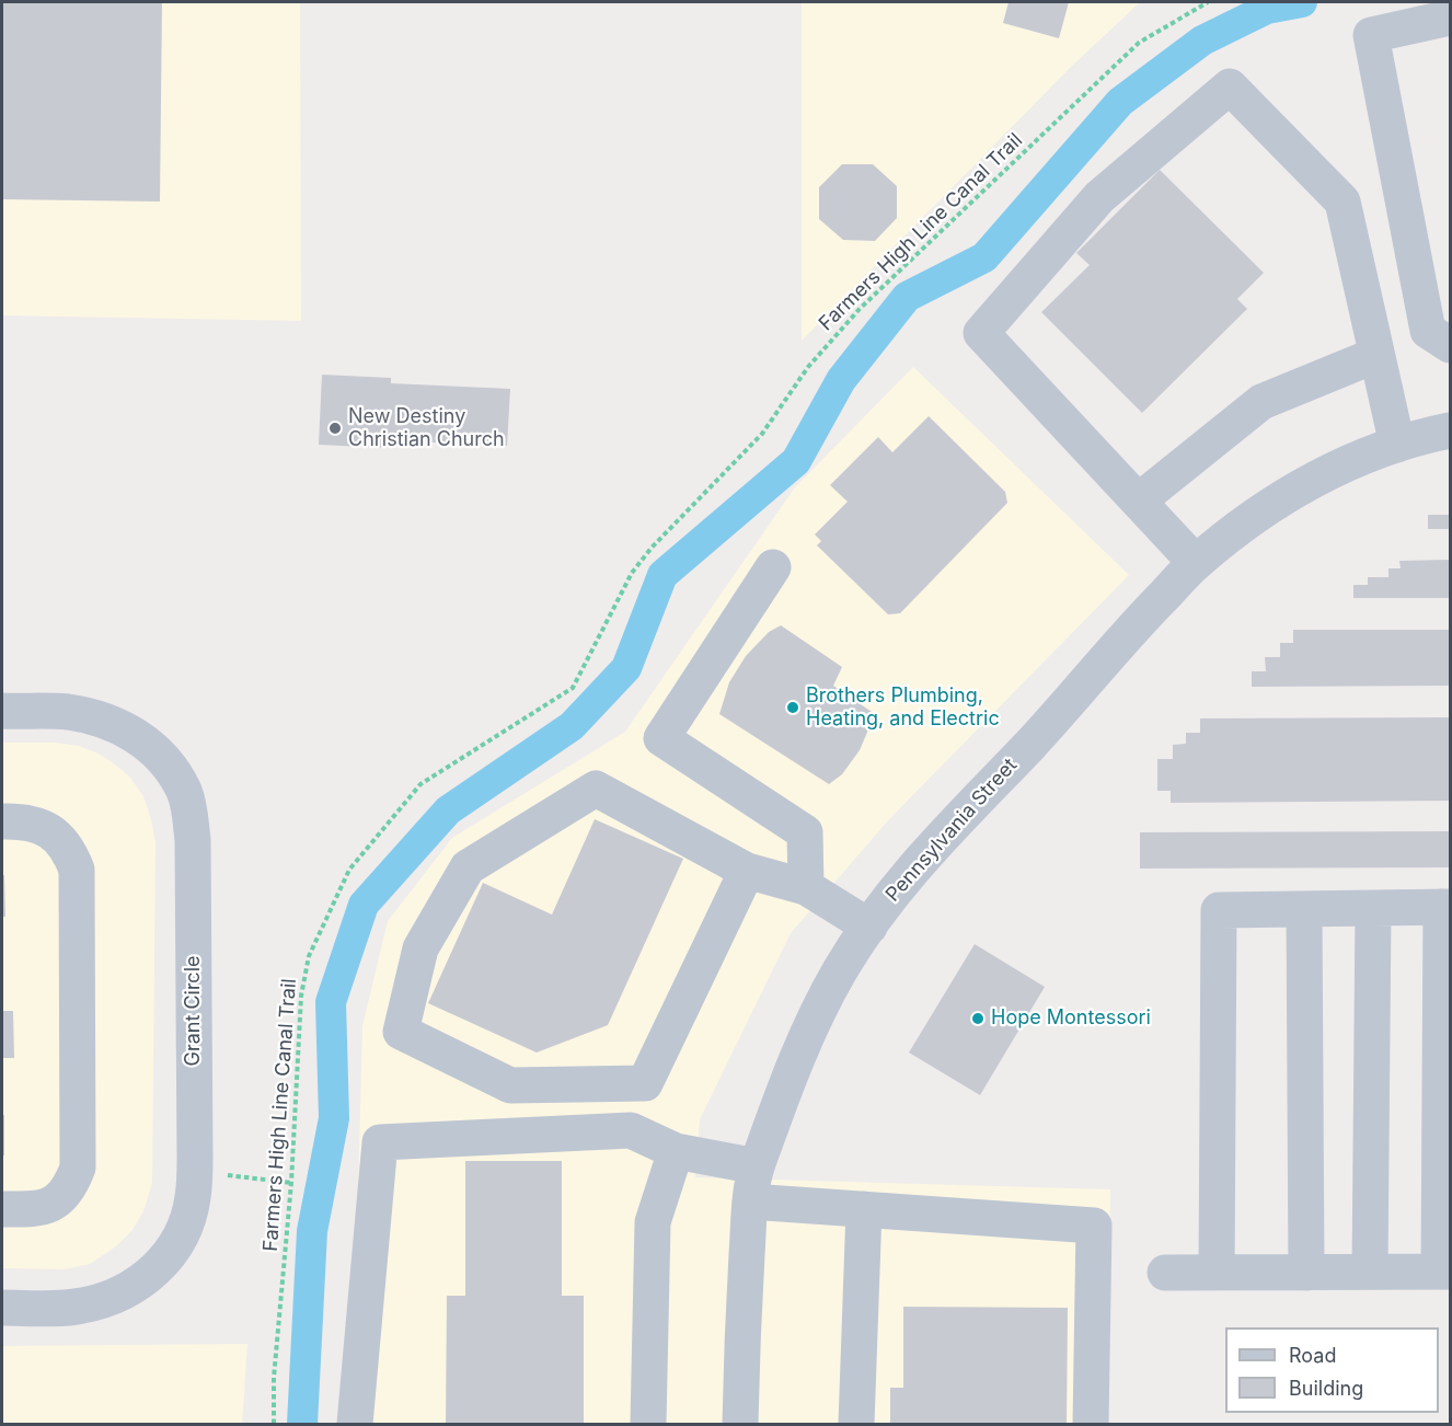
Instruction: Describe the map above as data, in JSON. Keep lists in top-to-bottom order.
{
  "streets": {
    "street": ["Pennsylvania Street", "Grant Circle"],
    "path": ["Farmers High Line Canal Trail"]
  },
  "places": ["New Destiny Christian Church", "Brothers Plumbing, Heating, and Electric", "Hope Montessori"],
  "legend": ["Road", "Building"]
}
